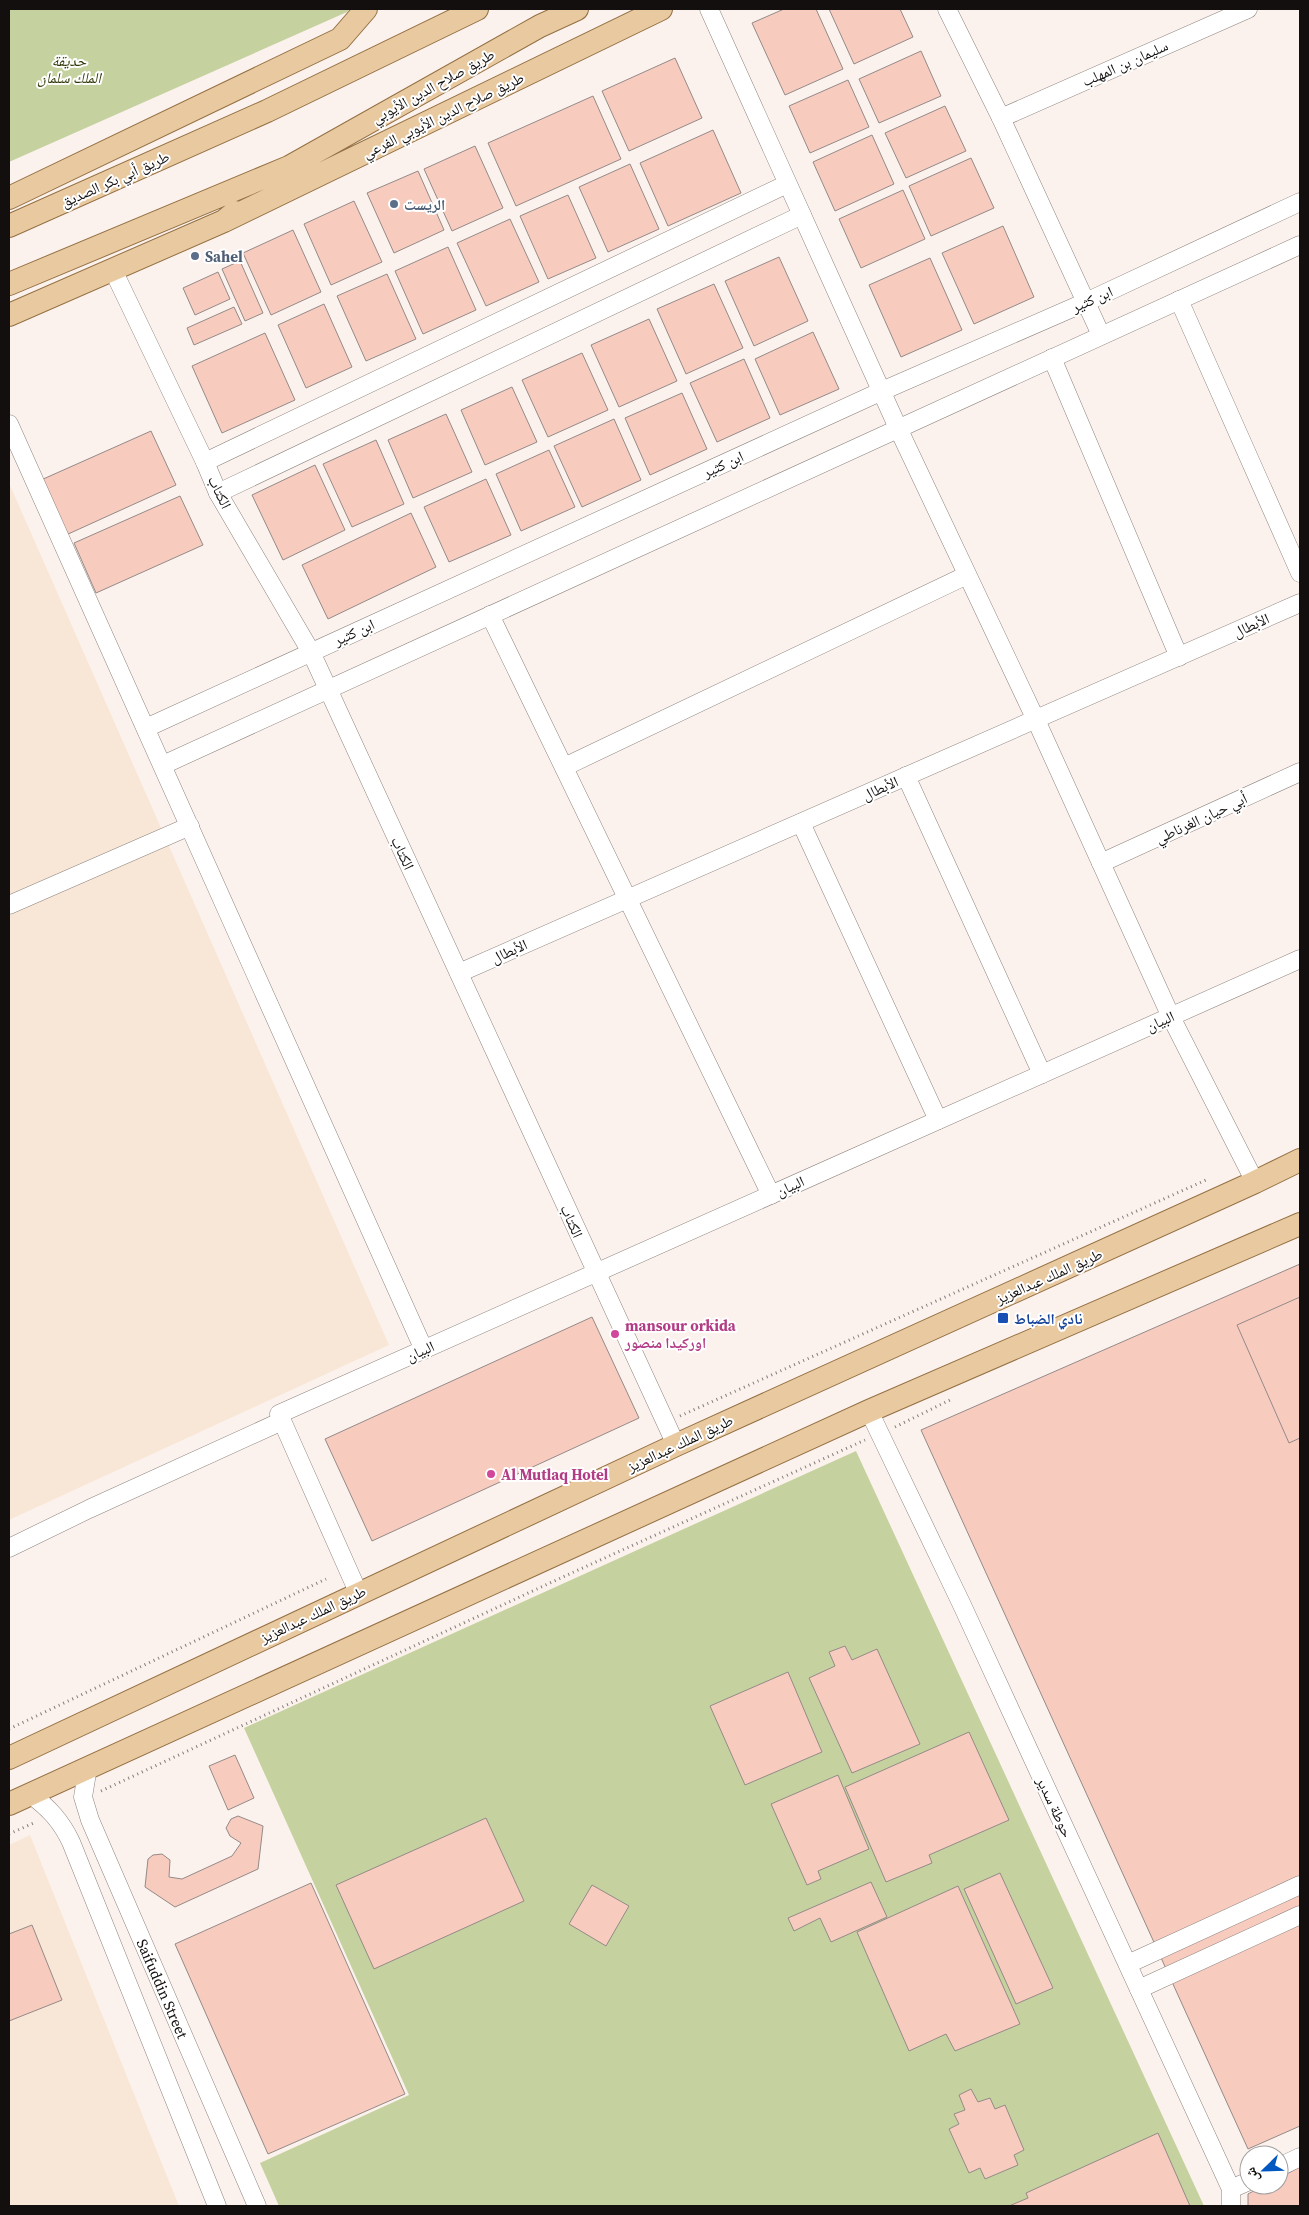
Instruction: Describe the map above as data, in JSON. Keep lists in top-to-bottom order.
{
  "streets": {
    "main road": [
      "طريق صلاح الدين الأيوبي",
      "طريق صلاح الدين الأيوبي الفرعي",
      "طريق أبي بكر الصديق",
      "طريق الملك عبدالعزيز"
    ],
    "street": [
      "سليمان بن المهلب",
      "ابن كثير",
      "الكتاب",
      "الأبطال",
      "أبي حيان الغرناطي",
      "البيان",
      "حوطة سدير",
      "Saifuddin Street"
    ]
  },
  "crossings": [
    ["طريق صلاح الدين الأيوبي", "طريق صلاح الدين الأيوبي الفرعي"],
    ["طريق صلاح الدين الأيوبي", "الكتاب"],
    ["ابن كثير", "الكتاب"],
    ["الكتاب", "الأبطال"],
    ["الكتاب", "البيان"],
    ["الكتاب", "طريق الملك عبدالعزيز"]
  ],
  "parks": ["حديقة الملك سلمان"],
  "places": {
    "other": [
      "الريست",
      "Sahel",
      "mansour orkida اوركيدا منصور",
      "Al Mutlaq Hotel"
    ],
    "transit": ["نادي الضباط"]
  },
  "north": "bottom left"
}
